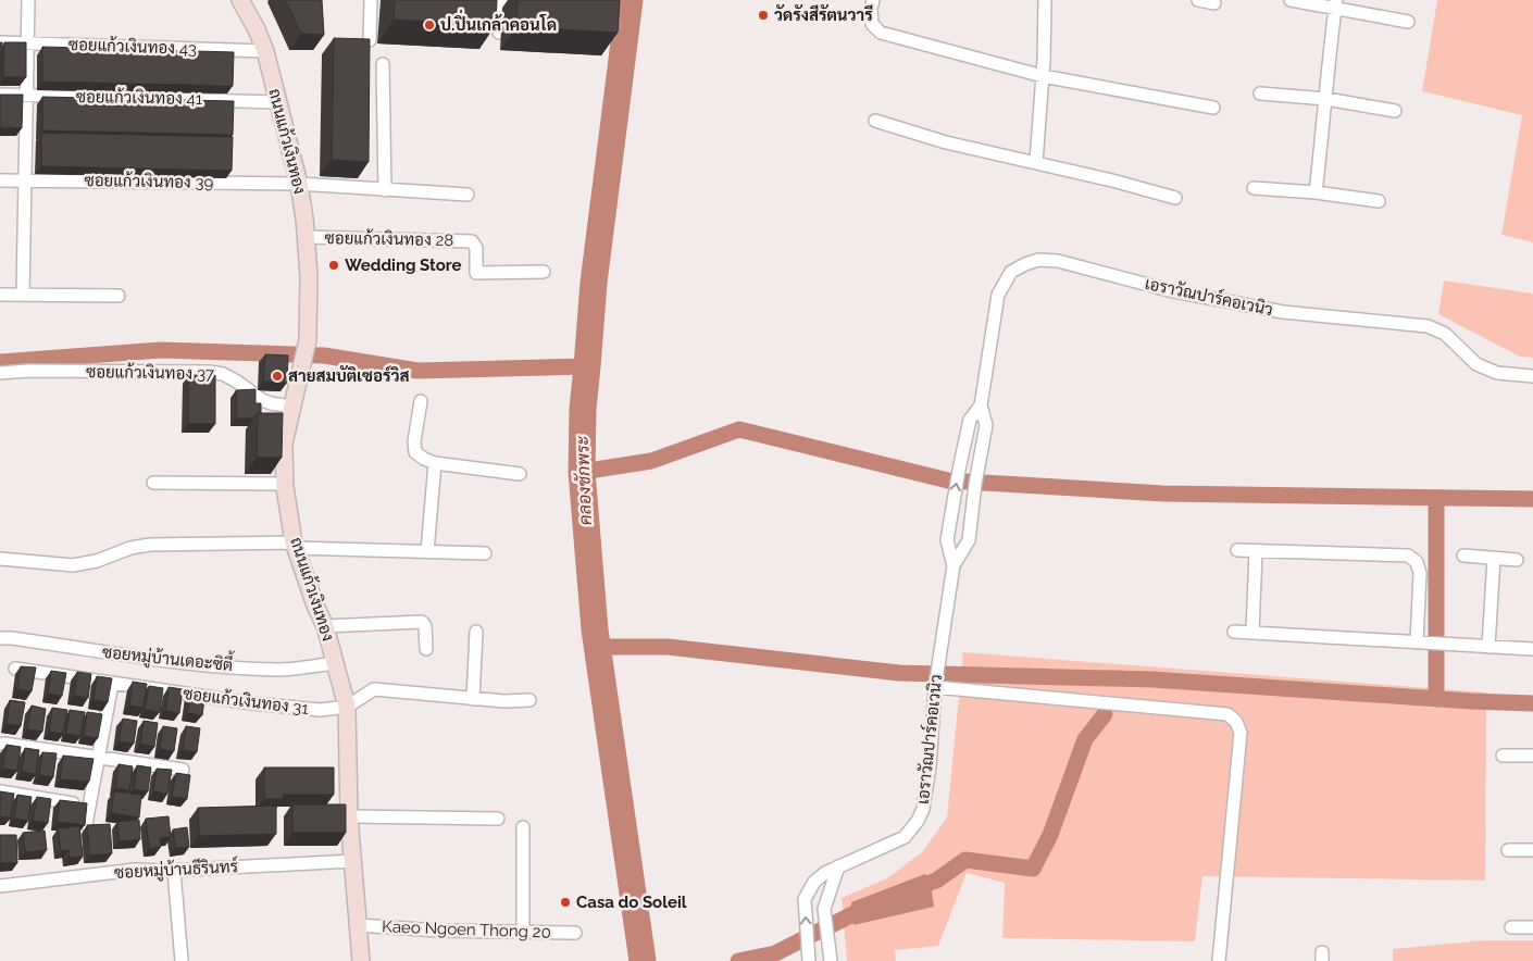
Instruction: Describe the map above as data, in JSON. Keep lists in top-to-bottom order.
{
  "streets": {
    "street": [
      "ซอยแก้วเงินทอง 43",
      "ซอยแก้วเงินทอง 41",
      "ถนนแก้วเงินทอง",
      "ซอยแก้วเงินทอง 39",
      "ซอยแก้วเงินทอง 28",
      "เอราวัณปาร์คอเวนิว",
      "ซอยแก้วเงินทอง 37",
      "ซอยหมู่บ้านเดอะซิตี้",
      "ซอยแก้วเงินทอง 31",
      "ซอยหมู่บ้านธีรินทร์",
      "Kaeo Ngoen Thong 20"
    ]
  },
  "crossings": [
    ["ซอยแก้วเงินทอง 43", "ถนนแก้วเงินทอง"],
    ["ซอยแก้วเงินทอง 41", "ถนนแก้วเงินทอง"],
    ["ถนนแก้วเงินทอง", "ซอยแก้วเงินทอง 39"],
    ["ถนนแก้วเงินทอง", "ซอยแก้วเงินทอง 28"],
    ["ถนนแก้วเงินทอง", "ซอยแก้วเงินทอง 37"],
    ["ถนนแก้วเงินทอง", "ซอยหมู่บ้านเดอะซิตี้"],
    ["ถนนแก้วเงินทอง", "ซอยแก้วเงินทอง 31"],
    ["ถนนแก้วเงินทอง", "ซอยหมู่บ้านธีรินทร์"],
    ["ถนนแก้วเงินทอง", "Kaeo Ngoen Thong 20"]
  ],
  "water": ["คลองชักพระ"],
  "places": [
    "วัดรังสีรัตนวารี",
    "ป.ปิ่นเกล้าคอนโด",
    "Wedding Store",
    "สายสมบัติเซอร์วิส",
    "Casa do Soleil"
  ]
}
